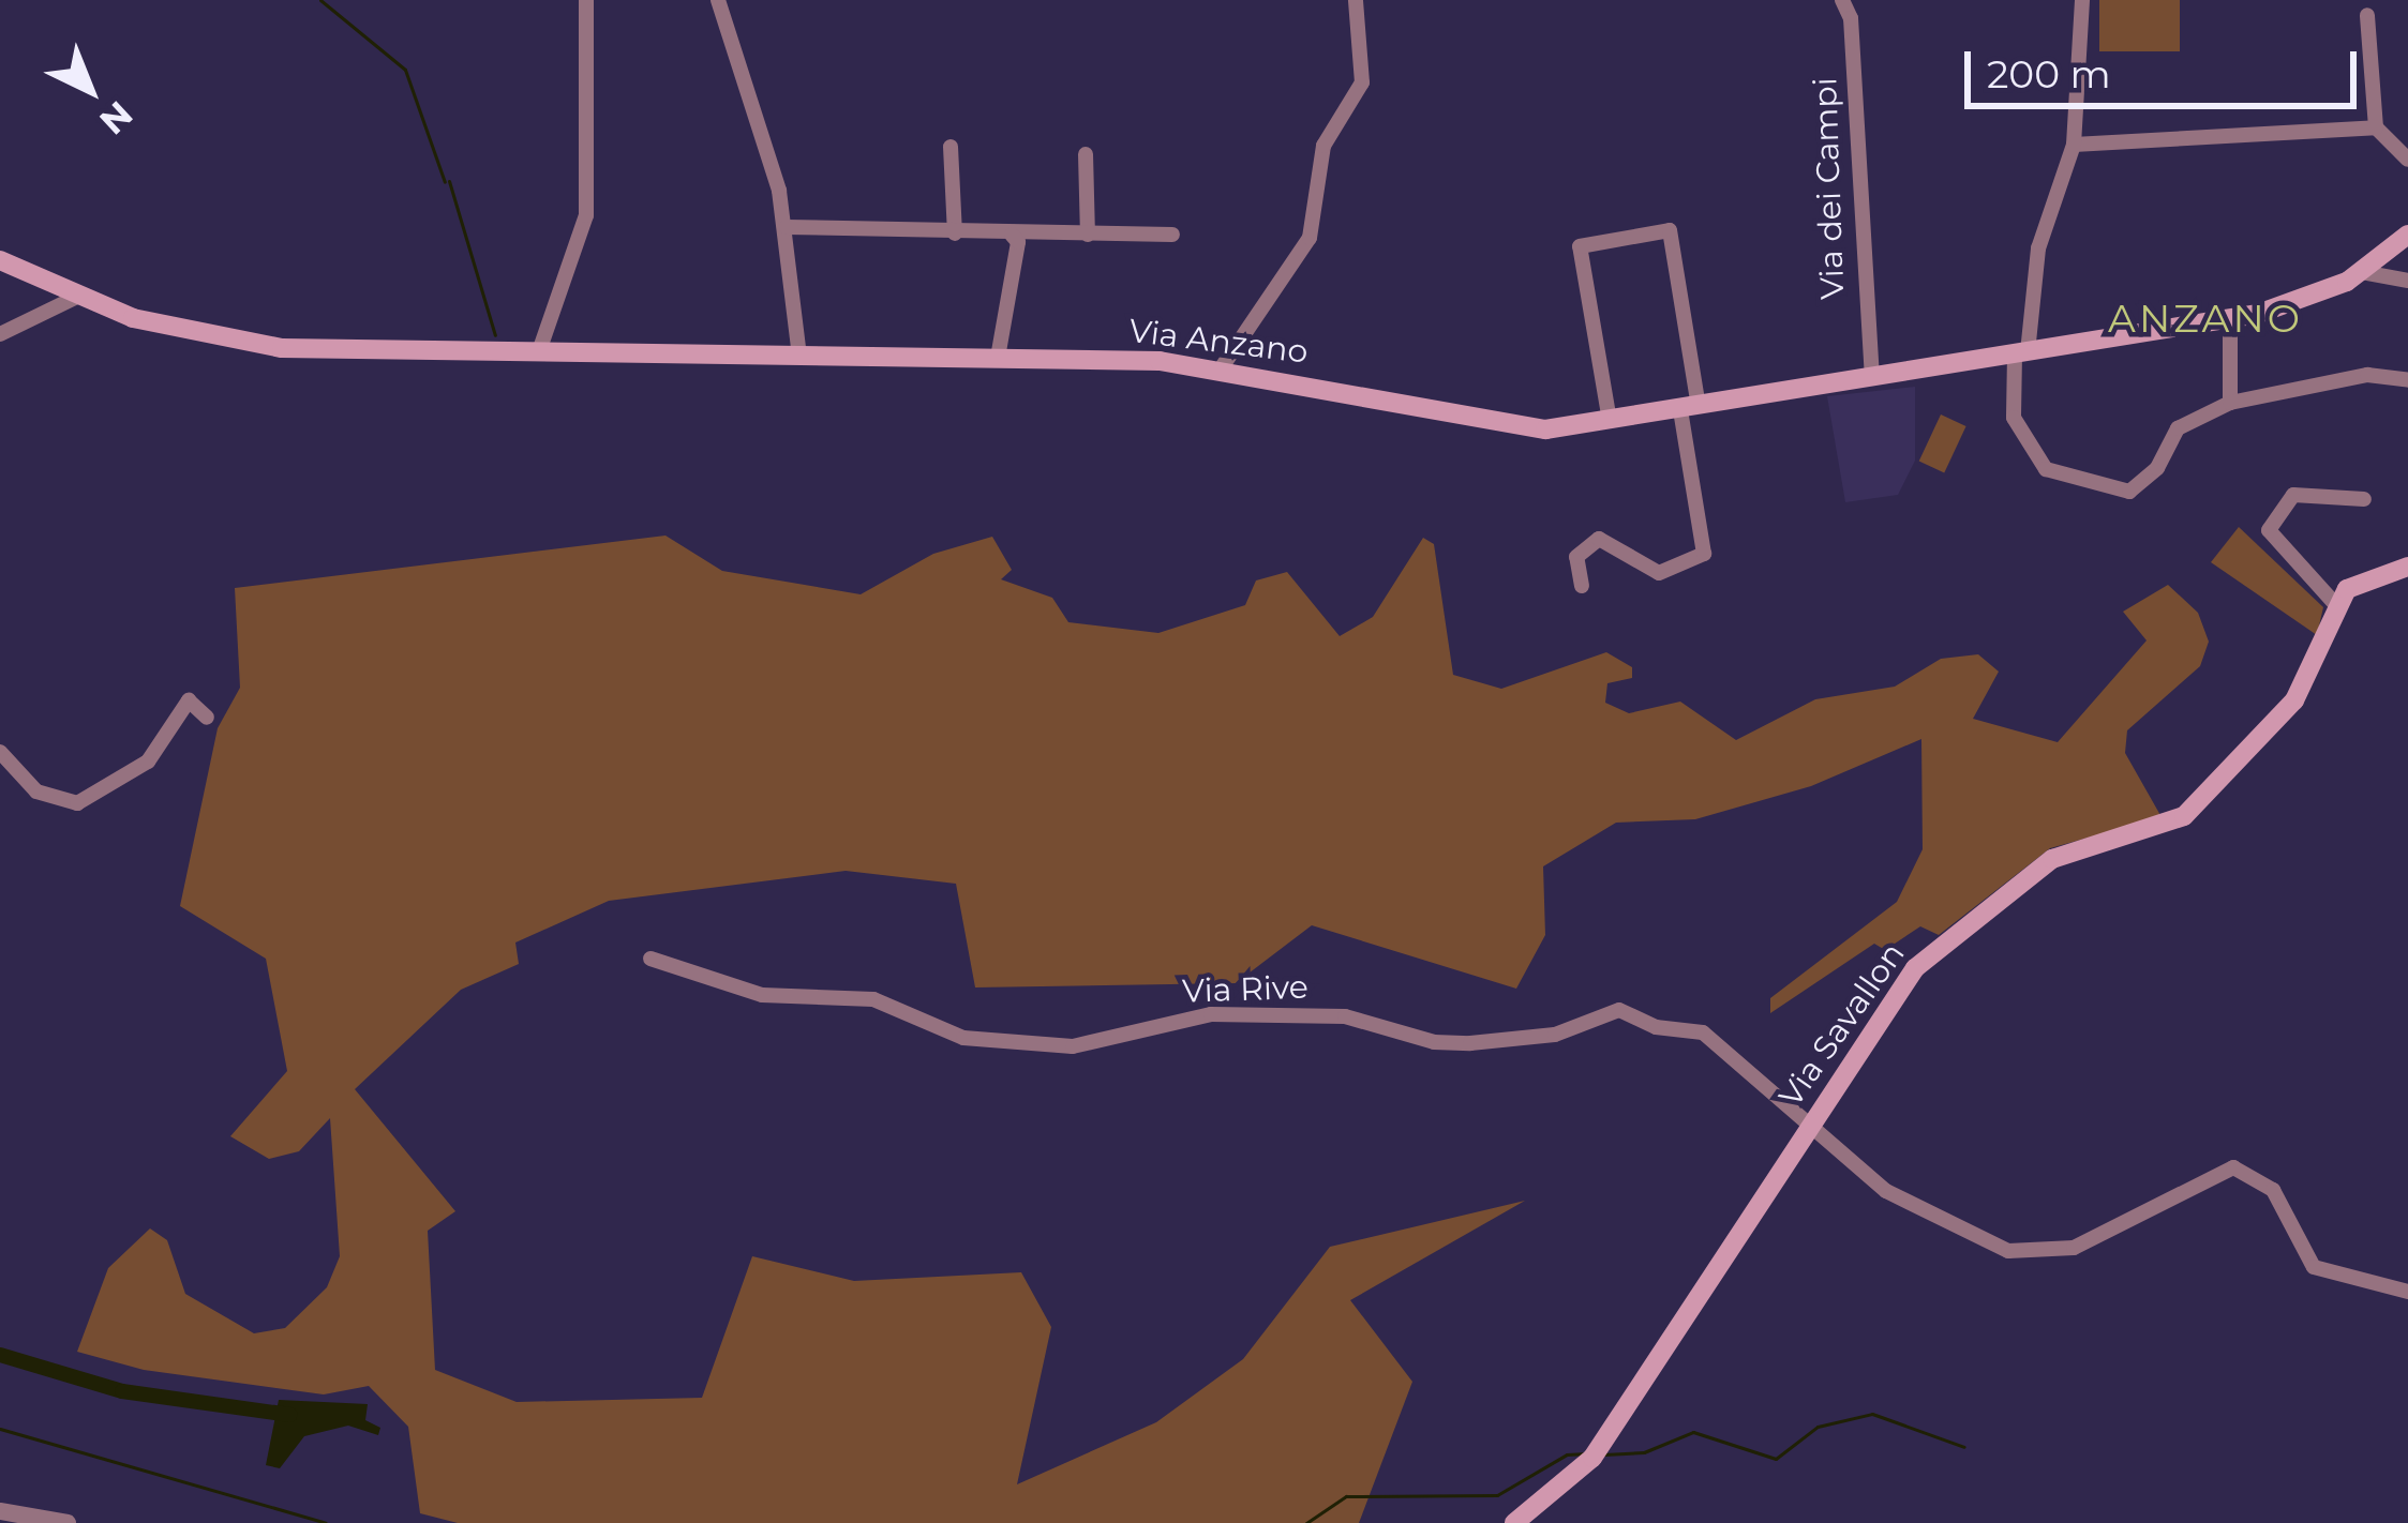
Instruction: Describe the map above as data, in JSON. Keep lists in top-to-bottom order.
{
  "streets": {
    "main road": ["Via Anzano", "Via Savallon"],
    "street": ["Via dei Campi", "Via Rive"]
  },
  "crossings": [
    ["Via dei Campi", "Via Anzano"],
    ["Via Rive", "Via Savallon"]
  ],
  "districts": ["ANZANO"],
  "scale_bar": "200 m",
  "north": "bottom right"
}
